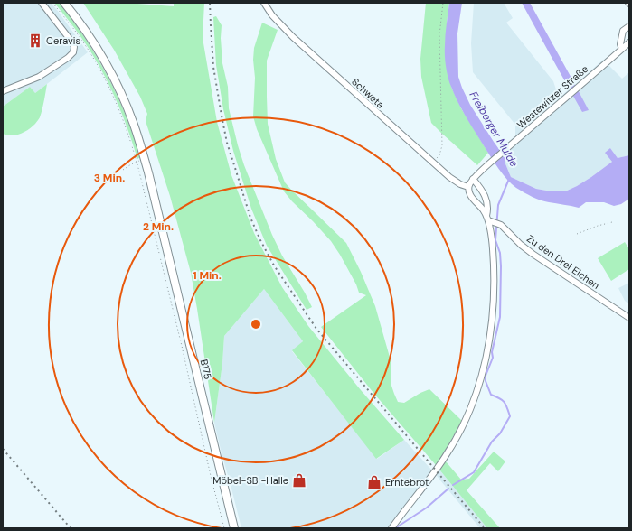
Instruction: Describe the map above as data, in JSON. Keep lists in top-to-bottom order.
{
  "streets": {
    "main road": ["B175"],
    "street": ["Schweta", "Westewitzer Straße", "Zu den Drei Eichen"]
  },
  "crossings": [
    ["Schweta", "Westewitzer Straße"]
  ],
  "water": ["Freiberger Mulde"],
  "places": {
    "building": ["Ceravis"],
    "shop": ["Möbel-SB -Halle", "Erntebrot"]
  },
  "rings": ["3 Min.", "2 Min.", "1 Min."]
}
